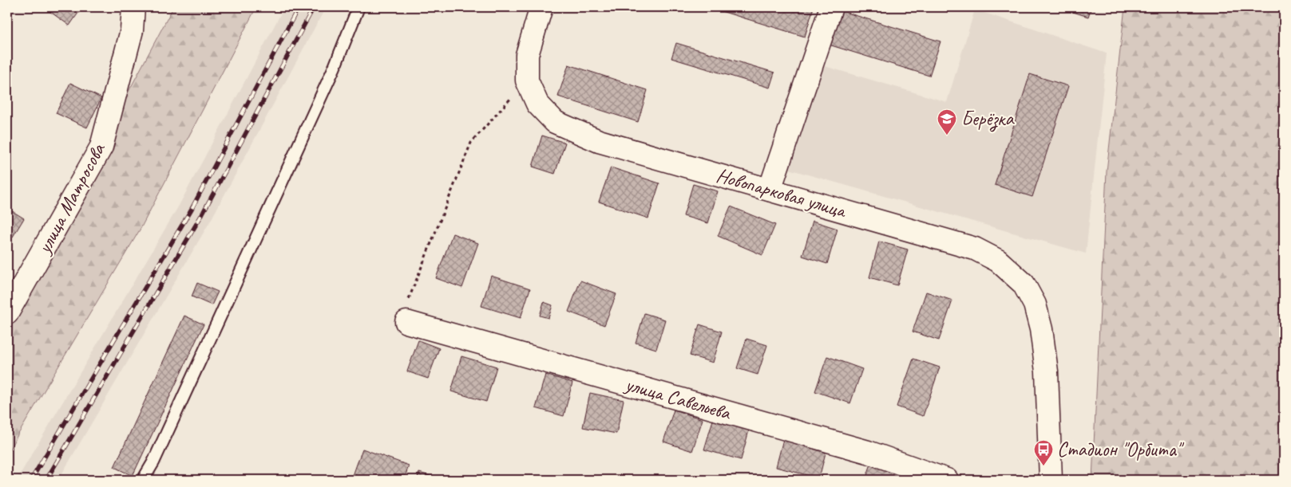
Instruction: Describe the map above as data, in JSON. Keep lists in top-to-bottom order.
{
  "streets": {
    "street": ["Новопарковая улица", "улица Матросова", "улица Савельева"]
  },
  "places": {
    "school or university": ["Берёзка"],
    "bus stop": ["Стадион \"Орбита\""]
  }
}
